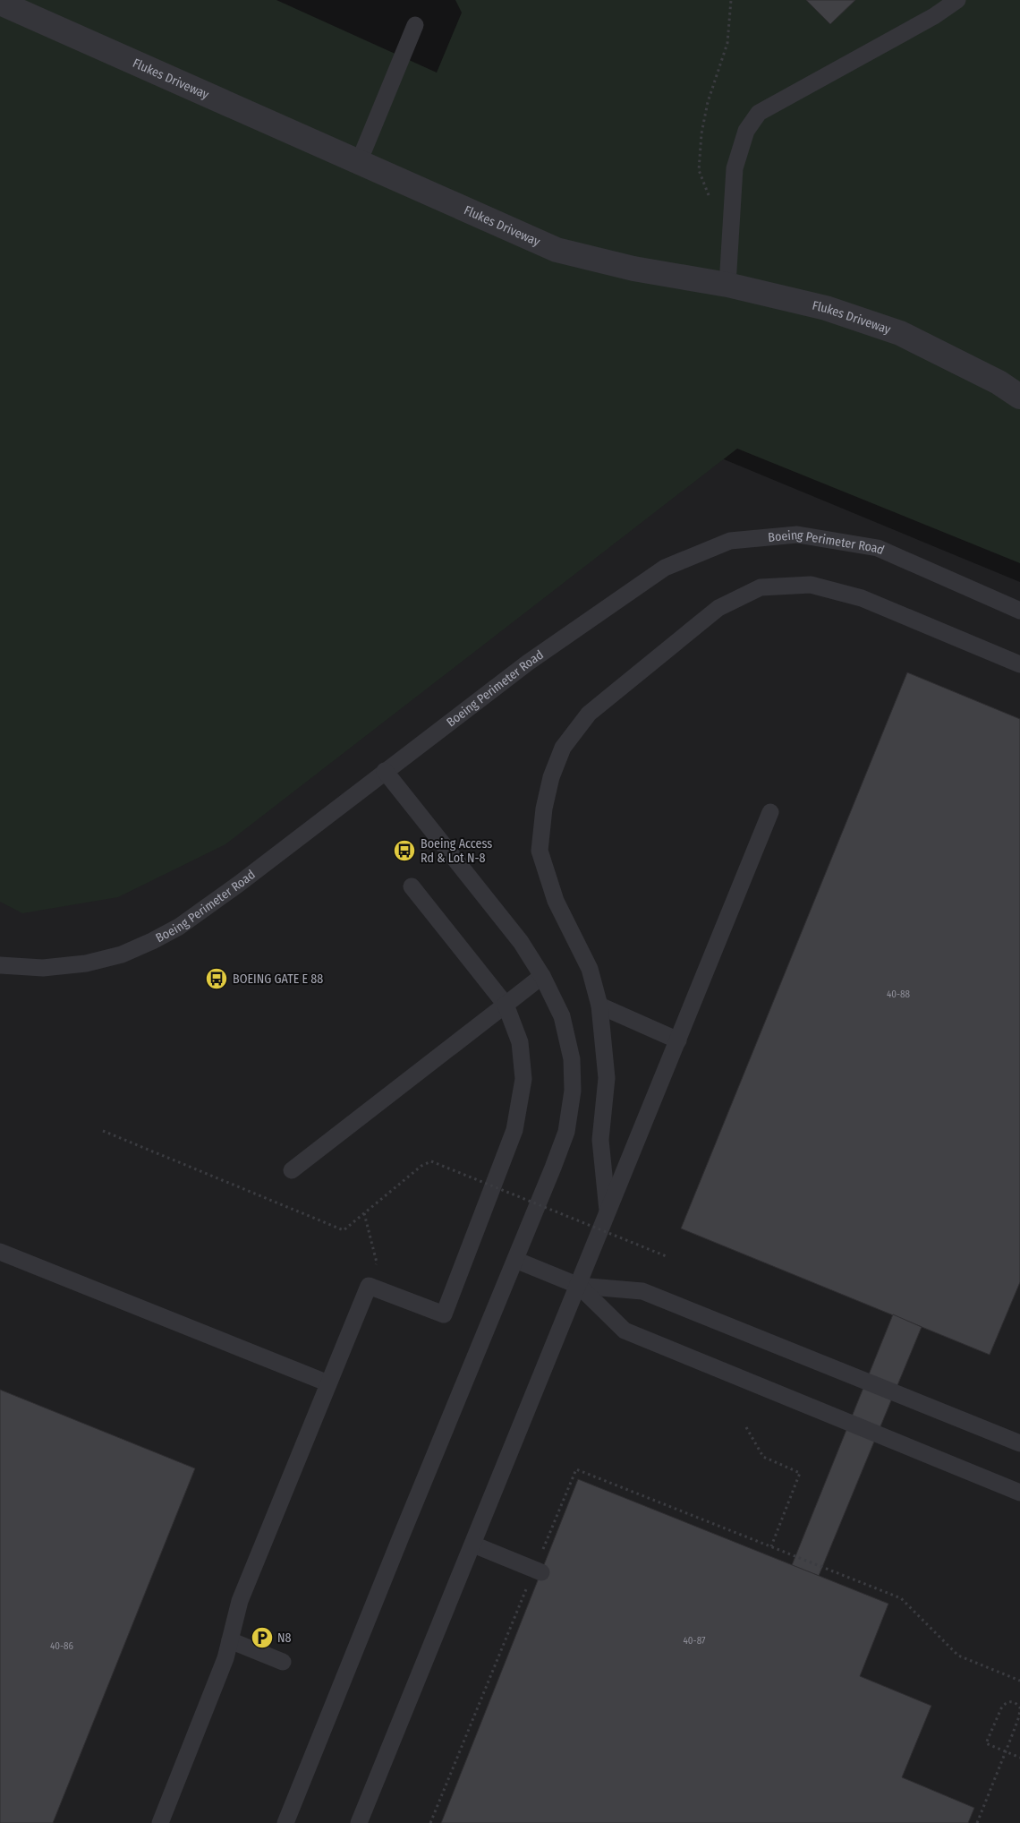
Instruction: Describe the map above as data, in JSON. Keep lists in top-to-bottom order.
{
  "streets": {
    "street": ["Flukes Driveway"],
    "lane": ["Boeing Perimeter Road"]
  },
  "places": {
    "bus stop": ["Boeing Access Rd & Lot N-8", "BOEING GATE E 88"],
    "parking": ["N8"]
  },
  "house_numbers": ["40-88", "40-87", "40-86"]
}
